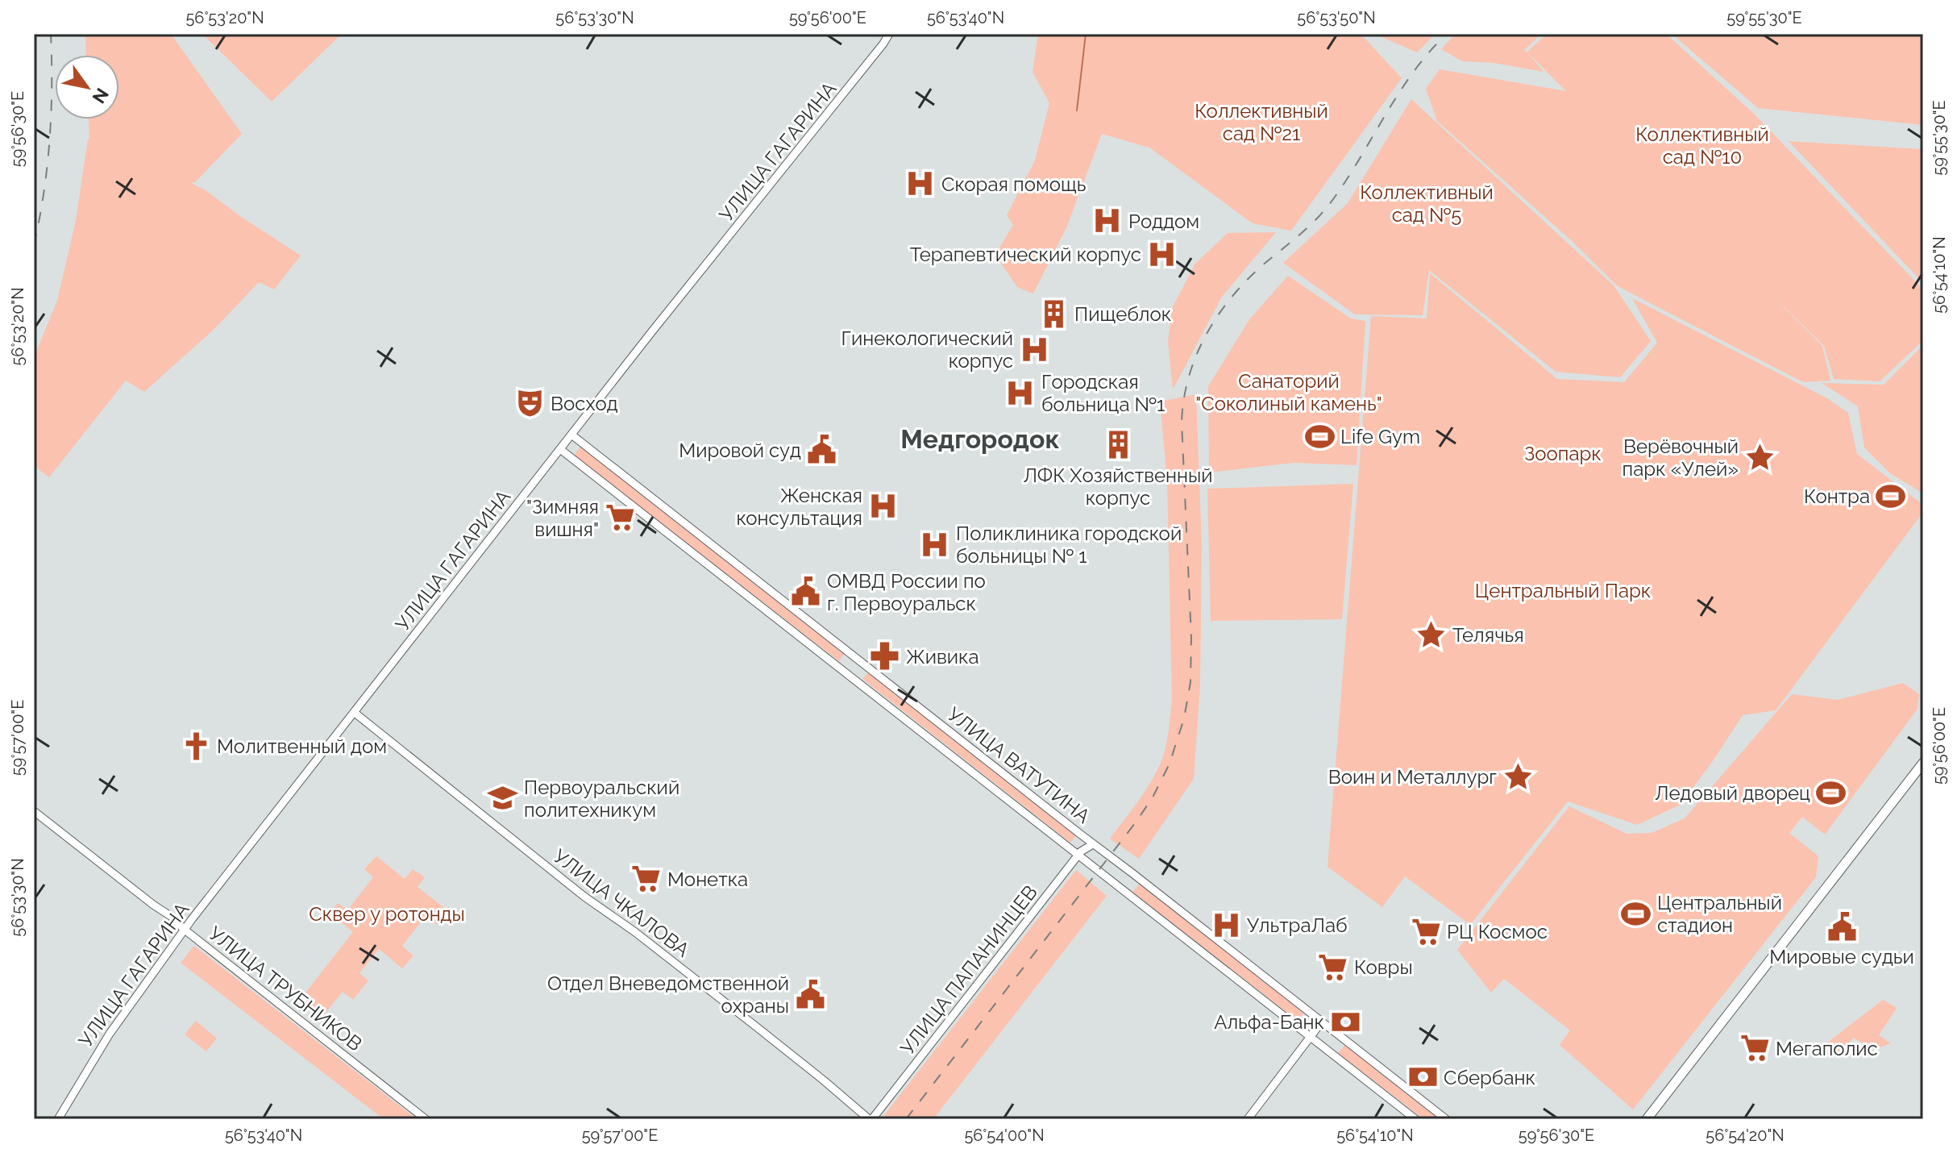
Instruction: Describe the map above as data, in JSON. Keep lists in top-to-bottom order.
{
  "streets": {
    "street": [
      "УЛИЦА ГАГАРИНА",
      "УЛИЦА ВАТУТИНА",
      "УЛИЦА ЧКАЛОВА",
      "УЛИЦА ПАПАНИНЦЕВ",
      "УЛИЦА ТРУБНИКОВ"
    ]
  },
  "crossings": [
    ["УЛИЦА ГАГАРИНА", "УЛИЦА ВАТУТИНА"],
    ["УЛИЦА ГАГАРИНА", "УЛИЦА ЧКАЛОВА"],
    ["УЛИЦА ГАГАРИНА", "УЛИЦА ТРУБНИКОВ"],
    ["УЛИЦА ВАТУТИНА", "УЛИЦА ПАПАНИНЦЕВ"],
    ["УЛИЦА ЧКАЛОВА", "УЛИЦА ПАПАНИНЦЕВ"]
  ],
  "districts": ["Медгородок"],
  "parks": [
    "Коллективный сад №21",
    "Коллективный сад №10",
    "Коллективный сад №5",
    "Санаторий \"Соколиный камень\"",
    "Зоопарк",
    "Центральный Парк",
    "Сквер у ротонды"
  ],
  "places": {
    "hospital": [
      "Скорая помощь",
      "Роддом",
      "Терапевтический корпус",
      "Гинекологический корпус",
      "Городская больница №1",
      "Женская консультация",
      "Поликлиника городской больницы № 1",
      "УльтраЛаб"
    ],
    "building": ["Пищеблок", "ЛФК Хозяйственный корпус"],
    "theatre": ["Восход"],
    "sports": [
      "Life Gym",
      "Контра",
      "Ледовый дворец",
      "Центральный стадион"
    ],
    "public building": [
      "Мировой суд",
      "ОМВД России по г. Первоуральск",
      "Мировые судьи",
      "Отдел Вневедомственной охраны"
    ],
    "place": ["Верёвочный парк «Улей»", "Телячья", "Воин и Металлург"],
    "supermarket": [
      "\"Зимняя вишня\"",
      "Монетка",
      "РЦ Космос",
      "Ковры",
      "Мегаполис"
    ],
    "pharmacy": ["Живика"],
    "church": ["Молитвенный дом"],
    "school or university": ["Первоуральский политехникум"],
    "bank": ["Альфа-Банк", "Сбербанк"]
  },
  "north": "bottom right",
  "coordinates": [
    "56°53'20\"N",
    "56°53'30\"N",
    "59°56'00\"E",
    "56°53'40\"N",
    "56°53'50\"N",
    "59°55'30\"E",
    "59°56'30\"E",
    "56°54'10\"N",
    "59°57'00\"E",
    "56°54'00\"N",
    "56°54'20\"N"
  ]
}
